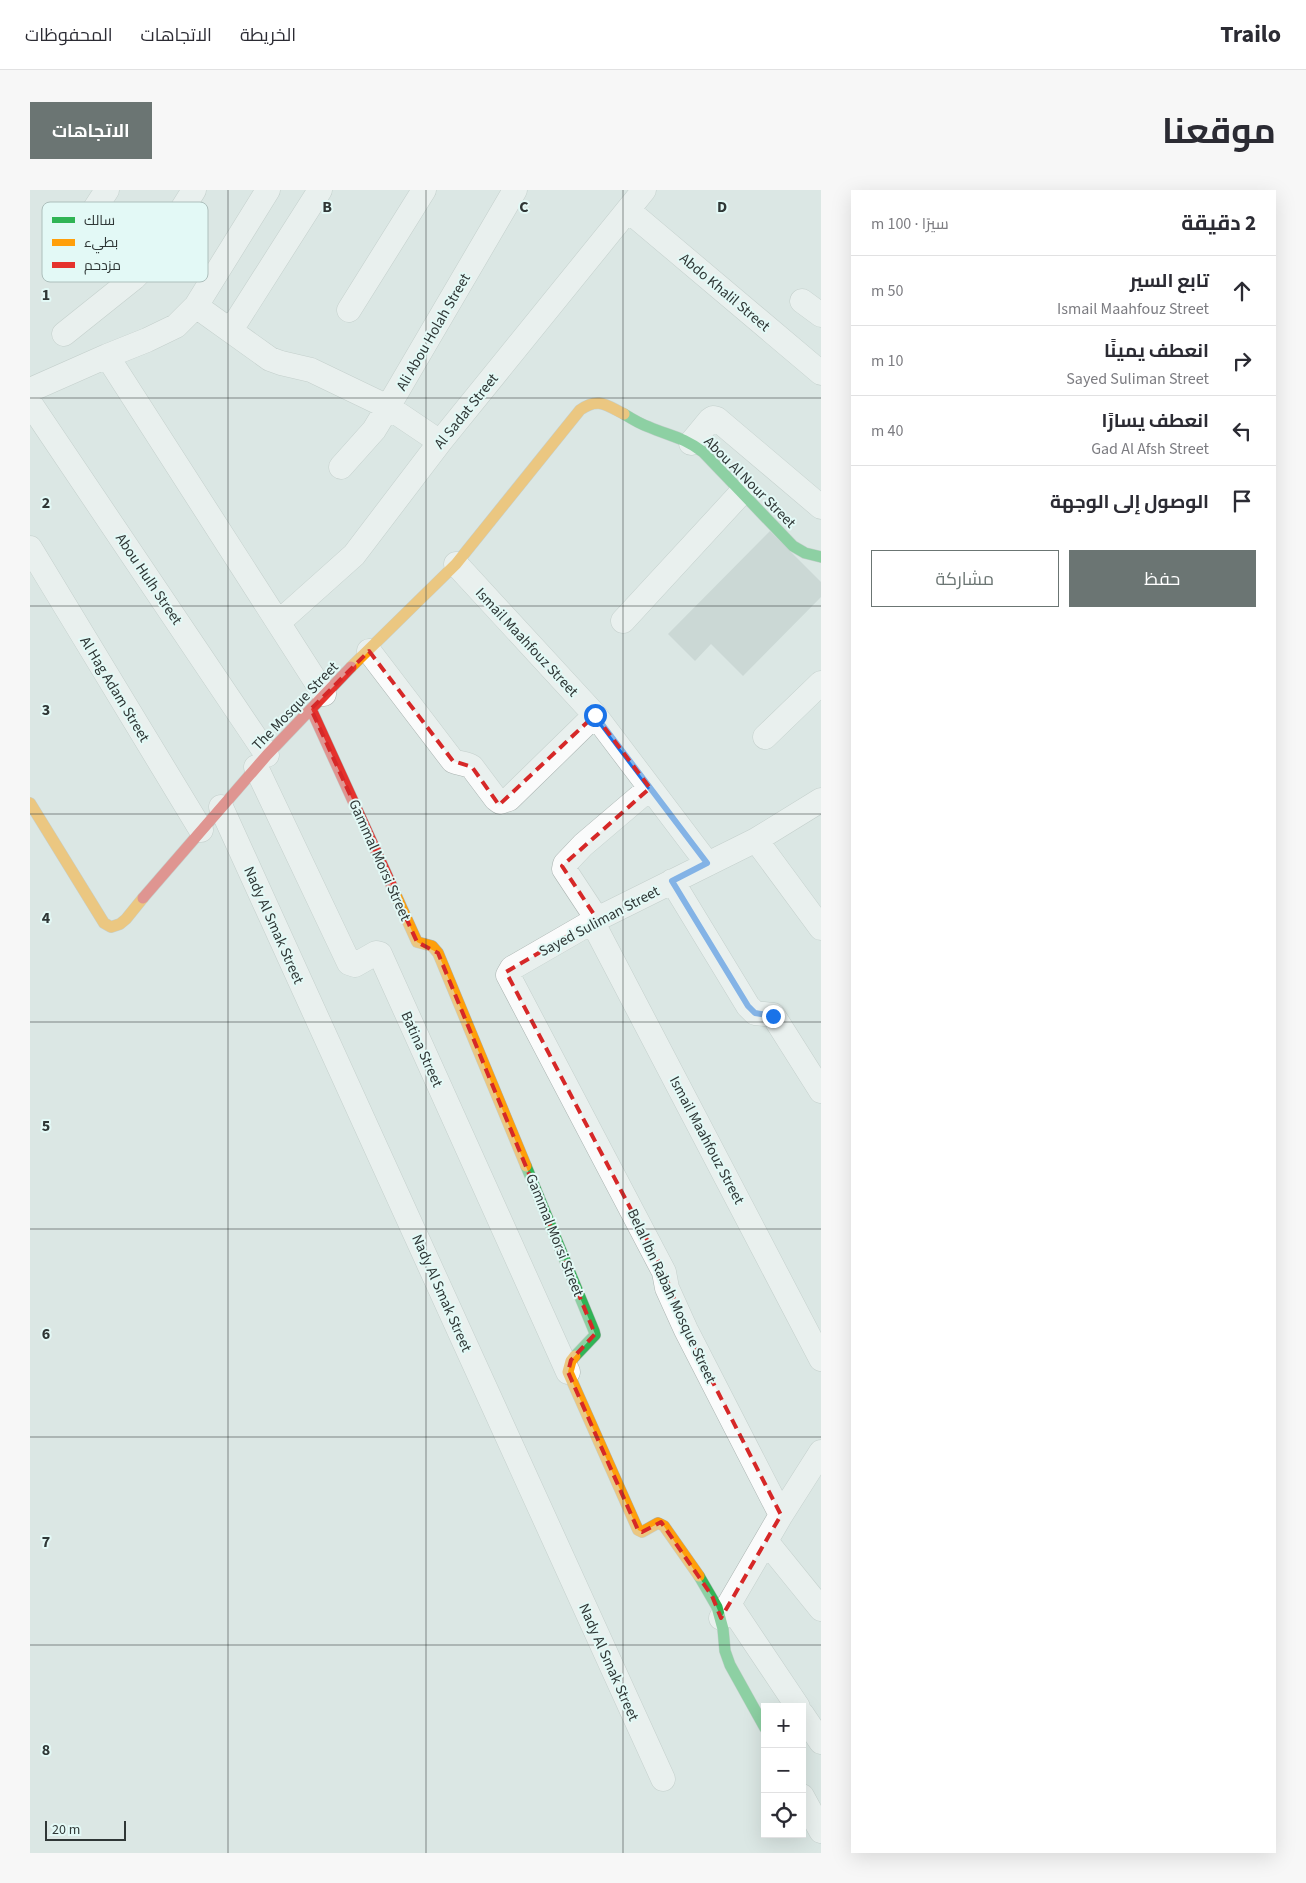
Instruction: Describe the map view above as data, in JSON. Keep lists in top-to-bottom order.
{
  "streets": {
    "street": [
      "Abdo Khalil Street",
      "Ali Abou Holah Street",
      "Al Sadat Street",
      "Abou Al Nour Street",
      "Abou Hulh Street",
      "Ismail Maahfouz Street",
      "Al Hag Adam Street",
      "The Mosque Street",
      "Gammal Morsi Street",
      "Sayed Suliman Street",
      "Nady Al Smak Street",
      "Batina Street",
      "Belal Ibn Rabah Mosque Street"
    ]
  },
  "crossings": [
    ["Abdo Khalil Street", "Al Sadat Street"],
    ["Abou Al Nour Street", "The Mosque Street"],
    ["Abou Hulh Street", "The Mosque Street"],
    ["Abou Hulh Street", "Batina Street"],
    ["Ismail Maahfouz Street", "The Mosque Street"],
    ["Ismail Maahfouz Street", "Sayed Suliman Street"],
    ["Al Hag Adam Street", "The Mosque Street"],
    ["The Mosque Street", "Gammal Morsi Street"],
    ["The Mosque Street", "Nady Al Smak Street"],
    ["The Mosque Street", "Batina Street"],
    ["Gammal Morsi Street", "Batina Street"],
    ["Sayed Suliman Street", "Belal Ibn Rabah Mosque Street"]
  ],
  "legend": ["سالك", "بطيء", "مزدحم"],
  "scale_bar": "20 m",
  "page": {
    "header": "Trailo",
    "nav": ["الخريطة", "الاتجاهات", "المحفوظات"],
    "title": "موقعنا",
    "buttons": [
      "الاتجاهات",
      ["حفظ", "مشاركة"]
    ],
    "heading": ["2 دقيقة", "سيرًا · 100 m"],
    "list": [
      ["تابع السير", "Ismail Maahfouz Street", "50 m"],
      ["انعطف يمينًا", "Sayed Suliman Street", "10 m"],
      ["انعطف يسارًا", "Gad Al Afsh Street", "40 m"],
      "الوصول إلى الوجهة"
    ],
    "map_buttons": ["+", "−"],
    "scale": "20 m"
  },
  "grid": {
    "columns": ["B", "C", "D"],
    "rows": [
      "1",
      "2",
      "3",
      "4",
      "5",
      "6",
      "7",
      "8"
    ]
  }
}
